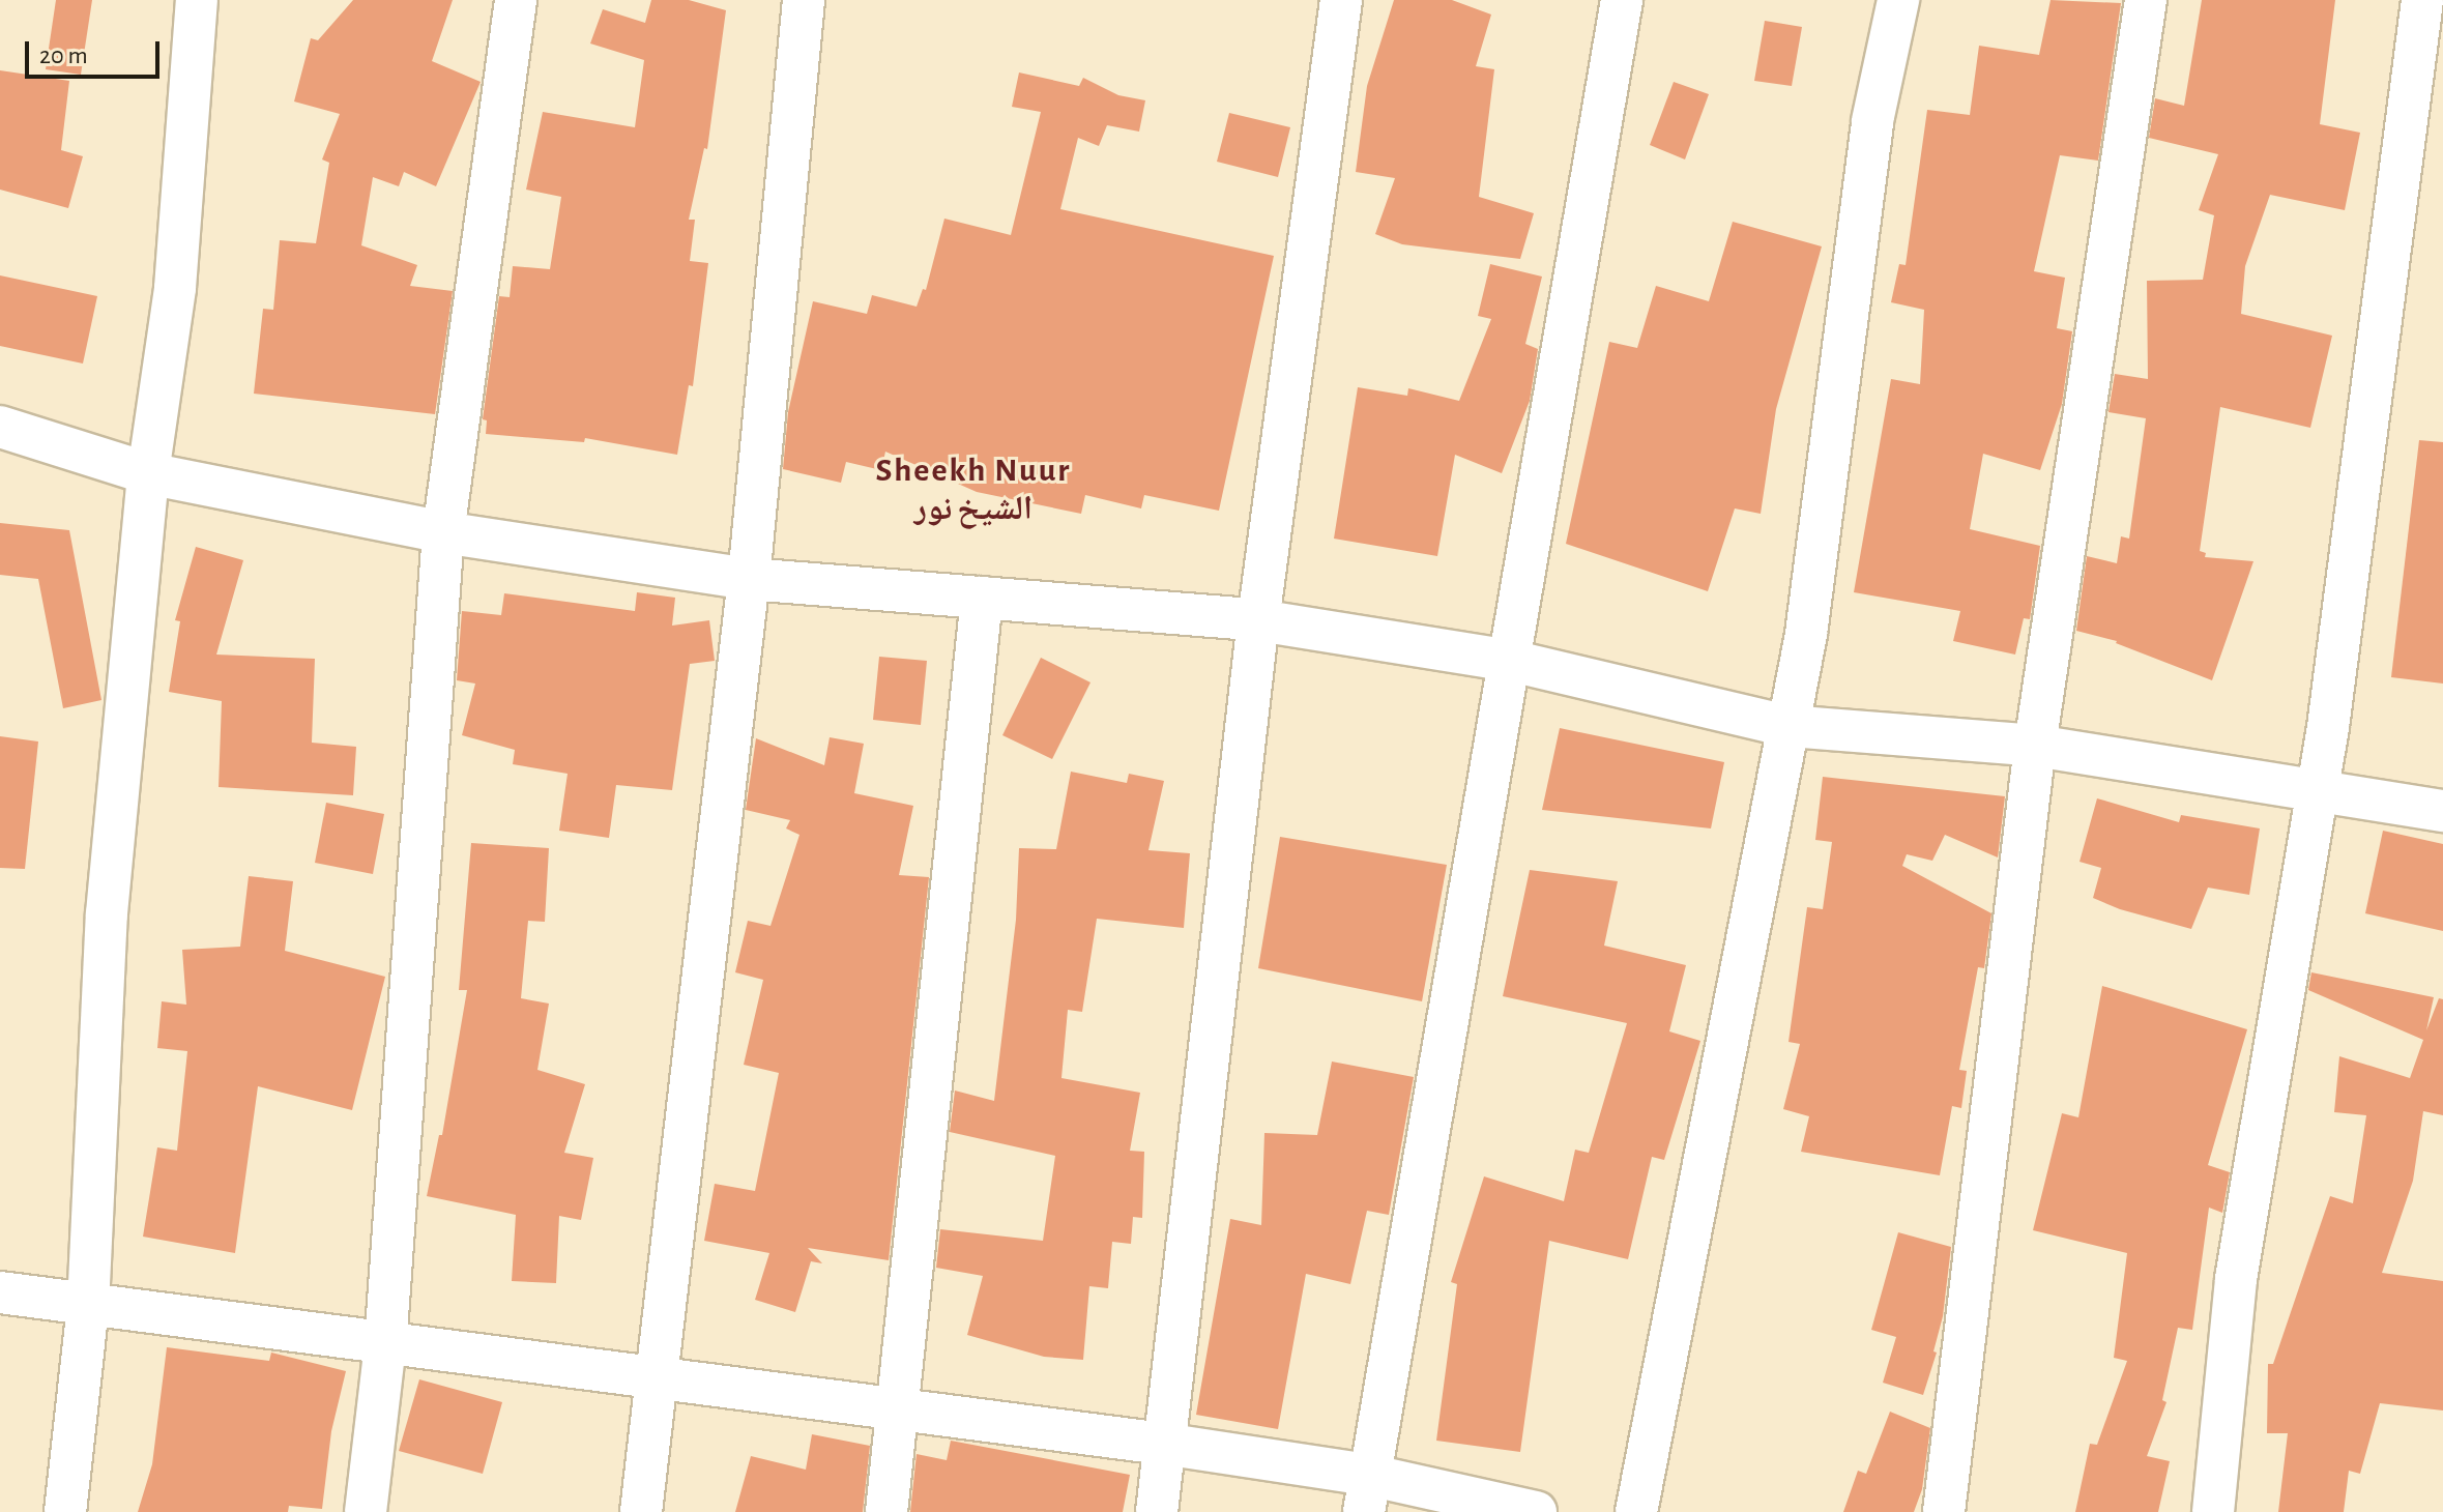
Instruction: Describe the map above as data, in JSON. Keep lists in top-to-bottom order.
{
  "districts": ["Sheekh Nuur الشيخ نور"],
  "scale_bar": "20 m"
}
